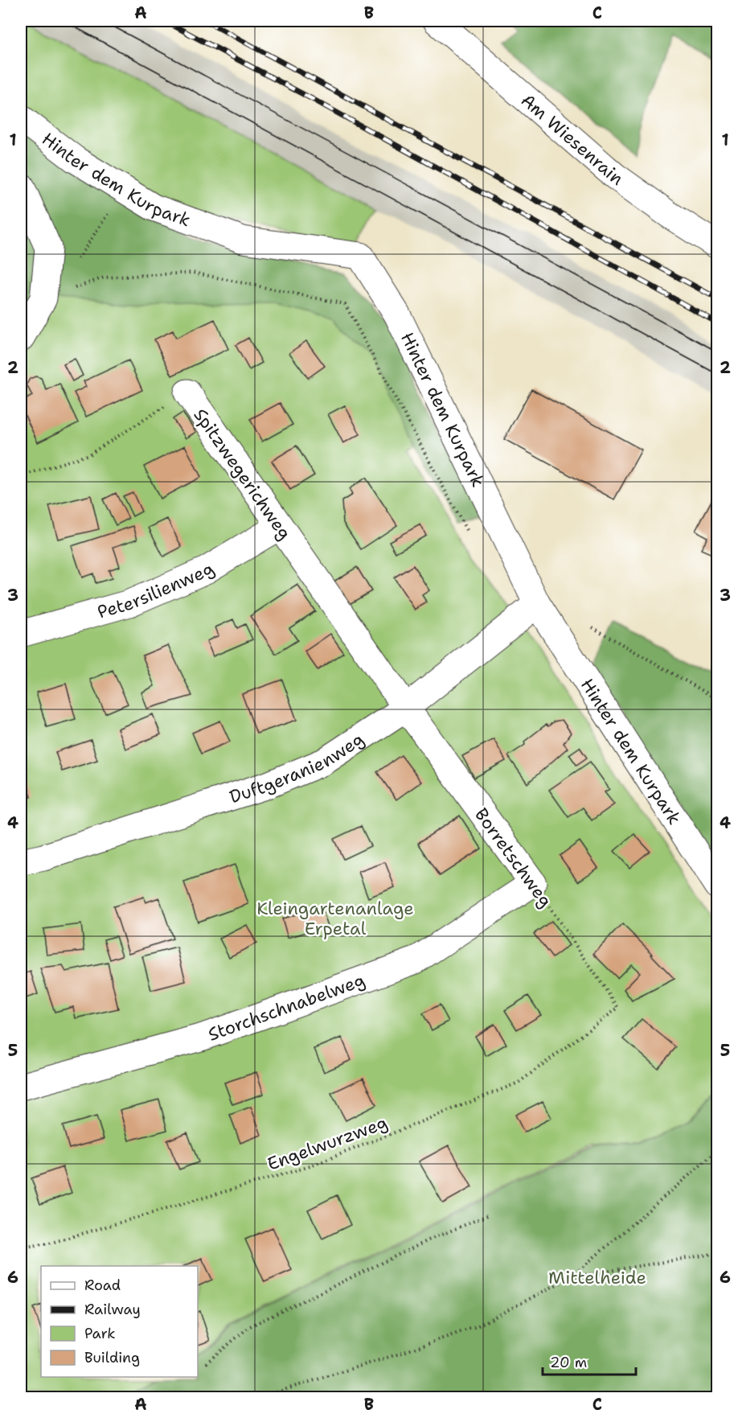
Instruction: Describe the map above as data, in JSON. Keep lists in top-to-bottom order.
{
  "streets": {
    "street": [
      "Am Wiesenrain",
      "Hinter dem Kurpark",
      "Spitzwegerichweg",
      "Petersilienweg",
      "Duftgeranienweg",
      "Borretschweg",
      "Storchschnabelweg"
    ],
    "path": ["Engelwurzweg"]
  },
  "crossings": [
    ["Hinter dem Kurpark", "Duftgeranienweg"],
    ["Spitzwegerichweg", "Petersilienweg"],
    ["Spitzwegerichweg", "Duftgeranienweg"],
    ["Spitzwegerichweg", "Borretschweg"],
    ["Duftgeranienweg", "Borretschweg"],
    ["Borretschweg", "Storchschnabelweg"],
    ["Borretschweg", "Engelwurzweg"]
  ],
  "parks": ["Kleingartenanlage Erpetal", "Mittelheide"],
  "legend": [
    "Road",
    "Railway",
    "Park",
    "Building"
  ],
  "scale_bar": "20 m",
  "grid": {
    "columns": ["A", "B", "C"],
    "rows": [
      "1",
      "2",
      "3",
      "4",
      "5",
      "6"
    ]
  }
}
